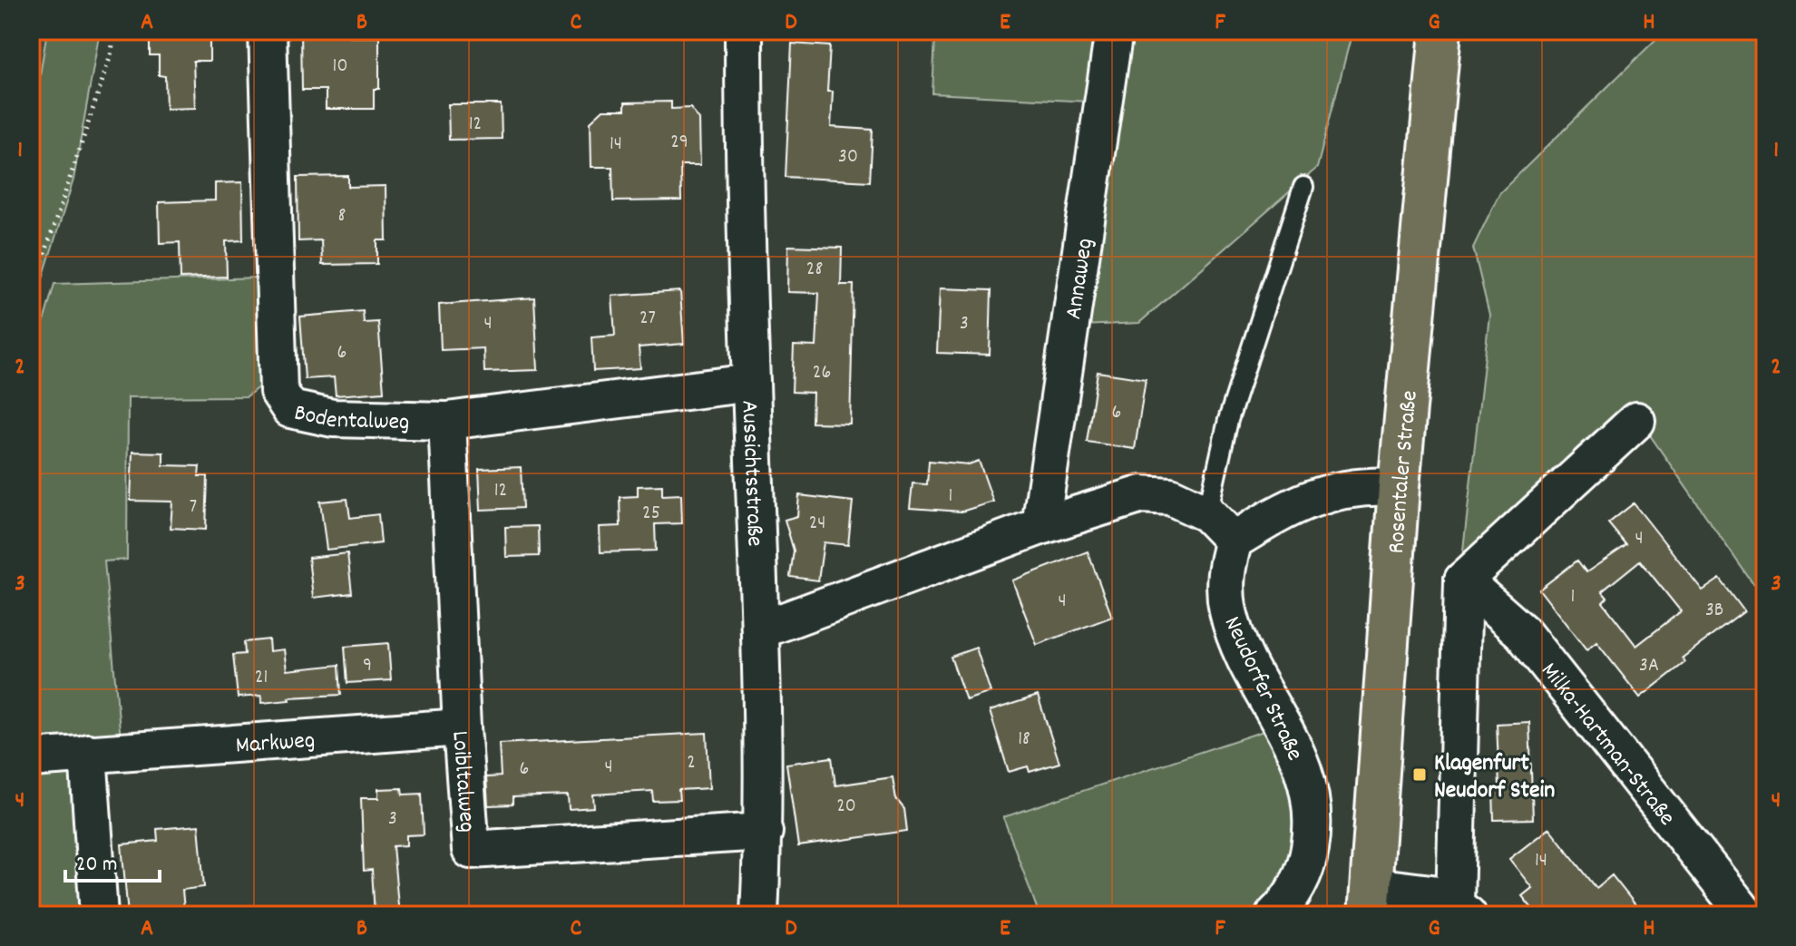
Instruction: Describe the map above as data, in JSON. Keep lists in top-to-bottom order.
{
  "streets": {
    "main road": ["Rosentaler Straße"],
    "street": [
      "Annaweg",
      "Bodentalweg",
      "Aussichtsstraße",
      "Neudorfer Straße",
      "Markweg",
      "Milka-Hartman-Straße",
      "Loibltalweg"
    ]
  },
  "crossings": [
    ["Bodentalweg", "Aussichtsstraße"],
    ["Bodentalweg", "Loibltalweg"],
    ["Aussichtsstraße", "Loibltalweg"],
    ["Markweg", "Loibltalweg"]
  ],
  "places": {
    "transit": ["Klagenfurt Neudorf Stein"]
  },
  "house_numbers": [
    "10",
    "12",
    "29",
    "14",
    "30",
    "8",
    "28",
    "27",
    "4",
    "3",
    "6",
    "26",
    "6",
    "12",
    "1",
    "7",
    "25",
    "24",
    "4",
    "1",
    "4",
    "3B",
    "9",
    "3A",
    "21",
    "18",
    "2",
    "4",
    "6",
    "20",
    "3",
    "14"
  ],
  "scale_bar": "20 m",
  "grid": {
    "columns": [
      "A",
      "B",
      "C",
      "D",
      "E",
      "F",
      "G",
      "H"
    ],
    "rows": [
      "1",
      "2",
      "3",
      "4"
    ]
  }
}
